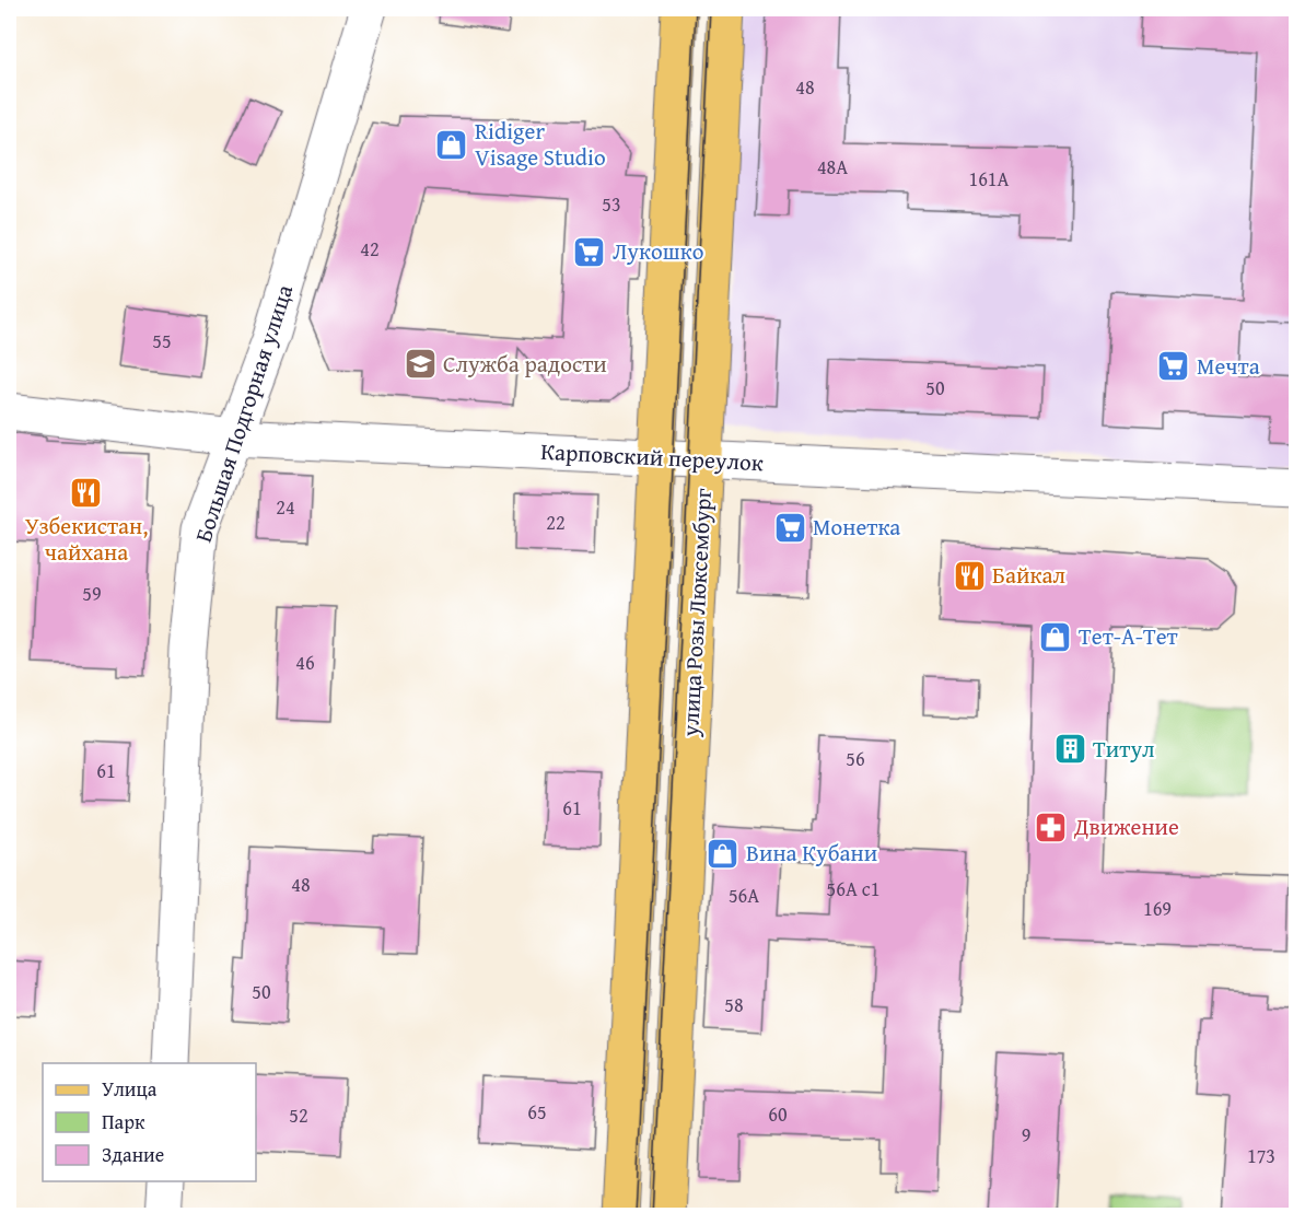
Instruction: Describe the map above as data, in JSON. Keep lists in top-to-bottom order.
{
  "streets": {
    "main road": ["улица Розы Люксембург"],
    "street": ["Большая Подгорная улица", "Карповский переулок"]
  },
  "crossings": [
    ["Большая Подгорная улица", "Карповский переулок"],
    ["Карповский переулок", "улица Розы Люксембург"]
  ],
  "places": {
    "shop": ["Ridiger Visage Studio", "Тет-А-Тет", "Вина Кубани"],
    "supermarket": ["Лукошко", "Мечта", "Монетка"],
    "school or university": ["Служба радости"],
    "restaurant": ["Узбекистан, чайхана", "Байкал"],
    "building": ["Титул"],
    "pharmacy": ["Движение"]
  },
  "house_numbers": [
    "48",
    "48А",
    "161А",
    "53",
    "42",
    "55",
    "50",
    "24",
    "22",
    "59",
    "46",
    "56",
    "61",
    "61",
    "48",
    "56А с1",
    "56А",
    "169",
    "50",
    "58",
    "65",
    "60",
    "52",
    "9",
    "173"
  ],
  "legend": ["Улица", "Парк", "Здание"]
}
